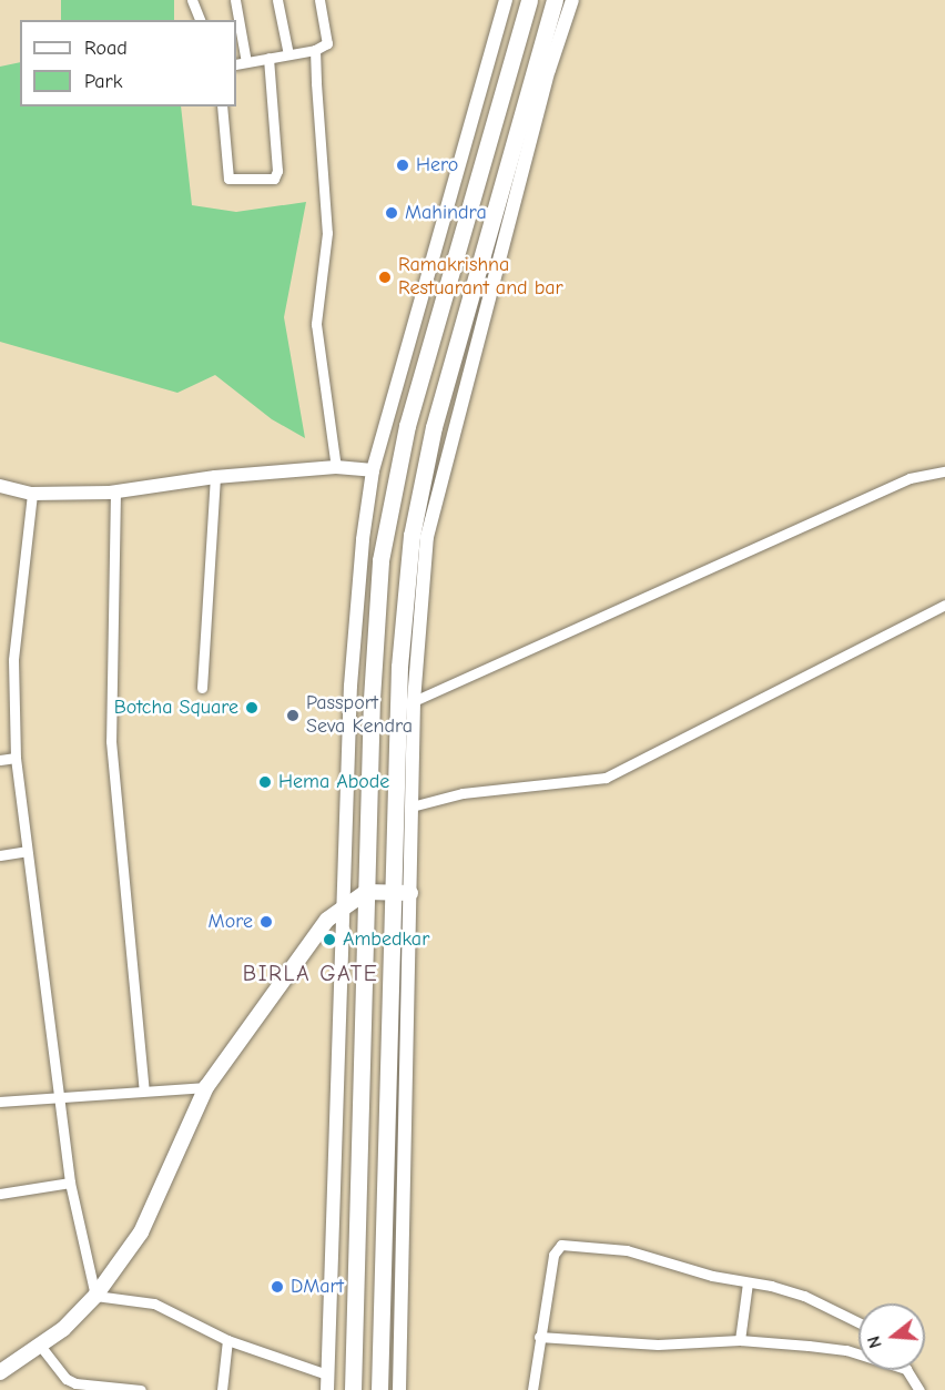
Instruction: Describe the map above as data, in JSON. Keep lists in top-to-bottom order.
{
  "districts": ["BIRLA GATE"],
  "places": [
    "Hero",
    "Mahindra",
    "Ramakrishna Restuarant and bar",
    "Botcha Square",
    "Passport Seva Kendra",
    "Hema Abode",
    "More",
    "Ambedkar",
    "DMart"
  ],
  "legend": ["Road", "Park"],
  "north": "left"
}
